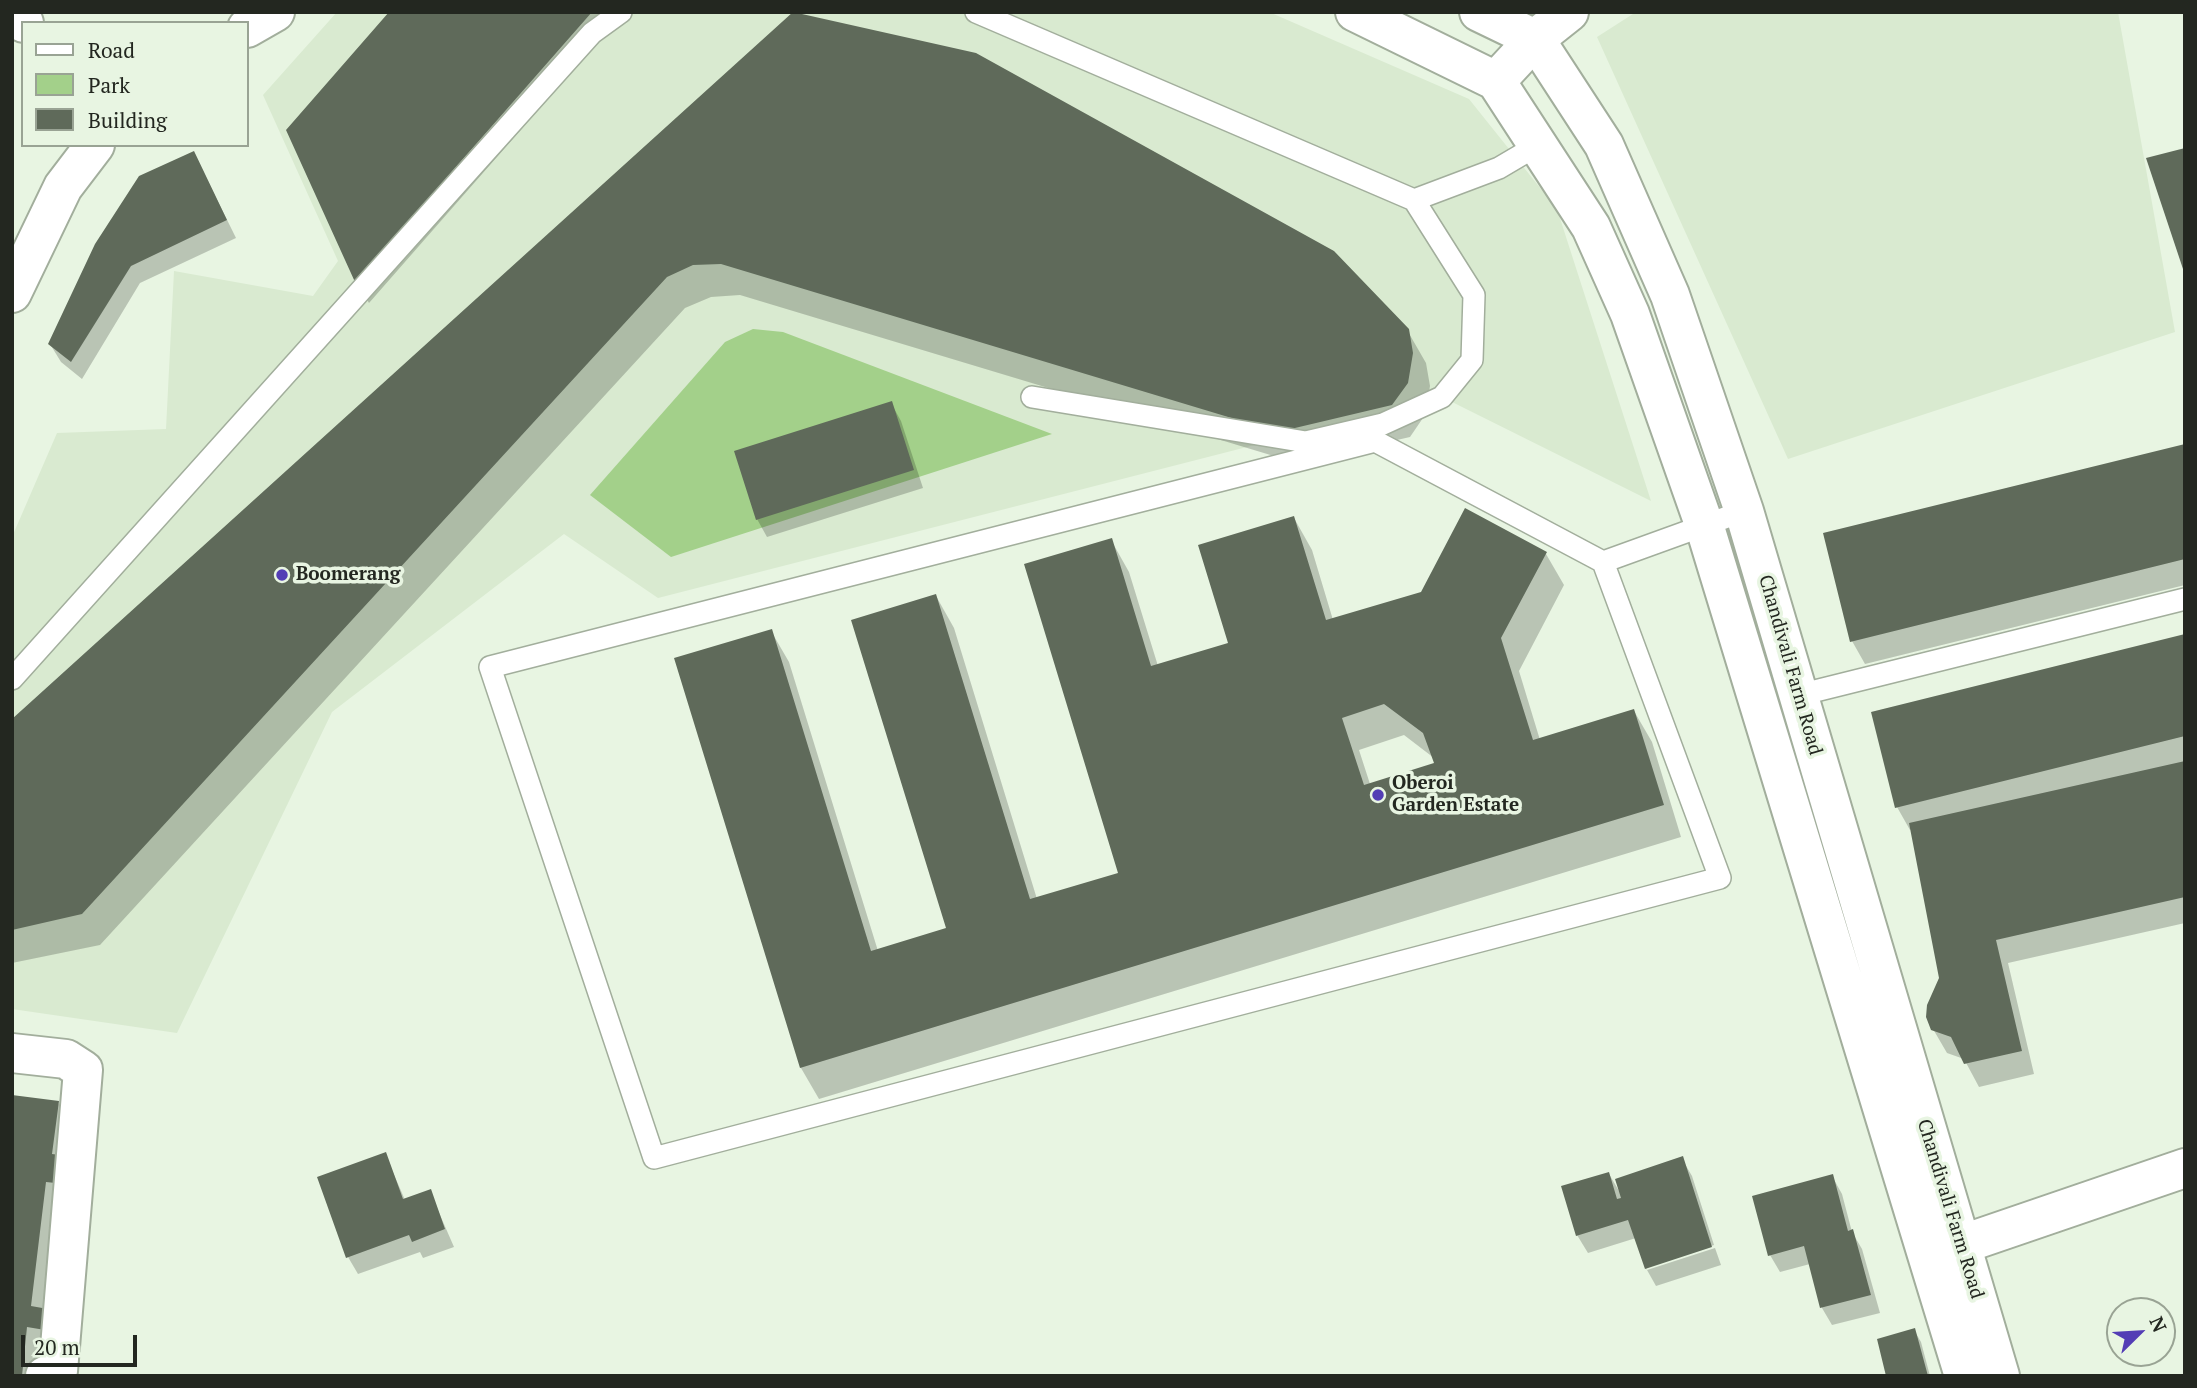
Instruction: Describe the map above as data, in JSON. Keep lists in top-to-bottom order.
{
  "streets": {
    "street": ["Chandivali Farm Road"]
  },
  "places": ["Boomerang", "Oberoi Garden Estate"],
  "legend": ["Road", "Park", "Building"],
  "scale_bar": "20 m",
  "north": "top right"
}
